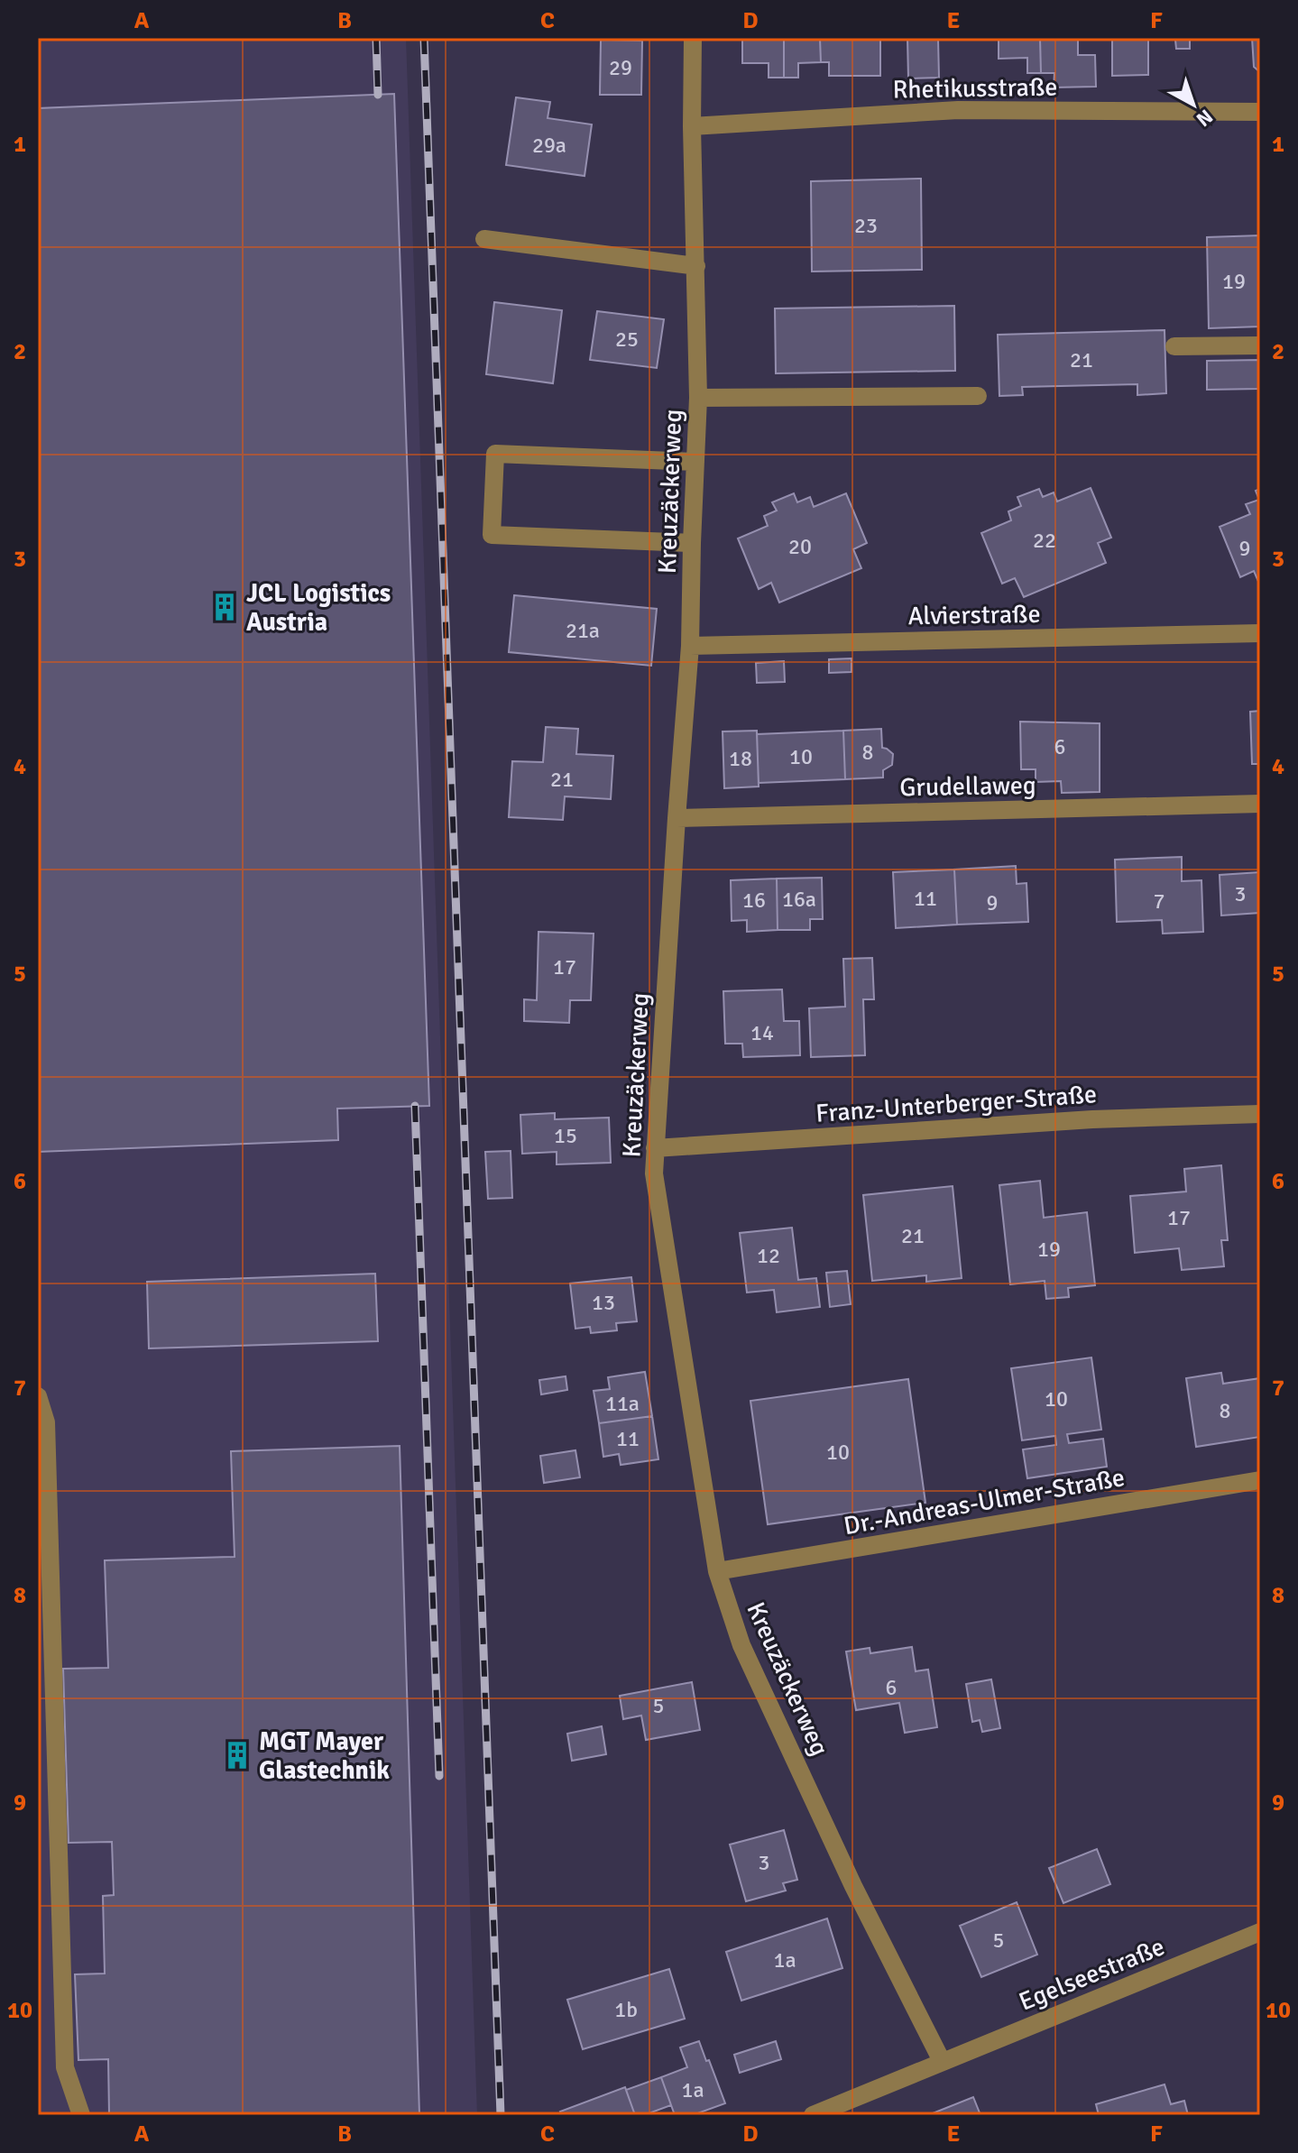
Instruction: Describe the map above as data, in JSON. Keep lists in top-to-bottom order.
{
  "streets": {
    "street": [
      "Rhetikusstraße",
      "Kreuzäckerweg",
      "Alvierstraße",
      "Grudellaweg",
      "Franz-Unterberger-Straße",
      "Dr.-Andreas-Ulmer-Straße",
      "Egelseestraße"
    ]
  },
  "crossings": [
    ["Rhetikusstraße", "Kreuzäckerweg"],
    ["Kreuzäckerweg", "Alvierstraße"],
    ["Kreuzäckerweg", "Grudellaweg"],
    ["Kreuzäckerweg", "Franz-Unterberger-Straße"],
    ["Kreuzäckerweg", "Dr.-Andreas-Ulmer-Straße"],
    ["Kreuzäckerweg", "Egelseestraße"]
  ],
  "places": {
    "building": ["JCL Logistics Austria", "MGT Mayer Glastechnik"]
  },
  "house_numbers": [
    "29",
    "29a",
    "23",
    "19",
    "25",
    "21",
    "22",
    "20",
    "9",
    "21a",
    "6",
    "8",
    "10",
    "18",
    "21",
    "3",
    "11",
    "16a",
    "16",
    "7",
    "9",
    "17",
    "14",
    "15",
    "17",
    "21",
    "19",
    "12",
    "13",
    "10",
    "11a",
    "8",
    "11",
    "10",
    "6",
    "5",
    "3",
    "5",
    "1a",
    "1b",
    "1a"
  ],
  "north": "bottom right",
  "grid": {
    "columns": [
      "A",
      "B",
      "C",
      "D",
      "E",
      "F"
    ],
    "rows": [
      "1",
      "2",
      "3",
      "4",
      "5",
      "6",
      "7",
      "8",
      "9",
      "10"
    ]
  }
}
